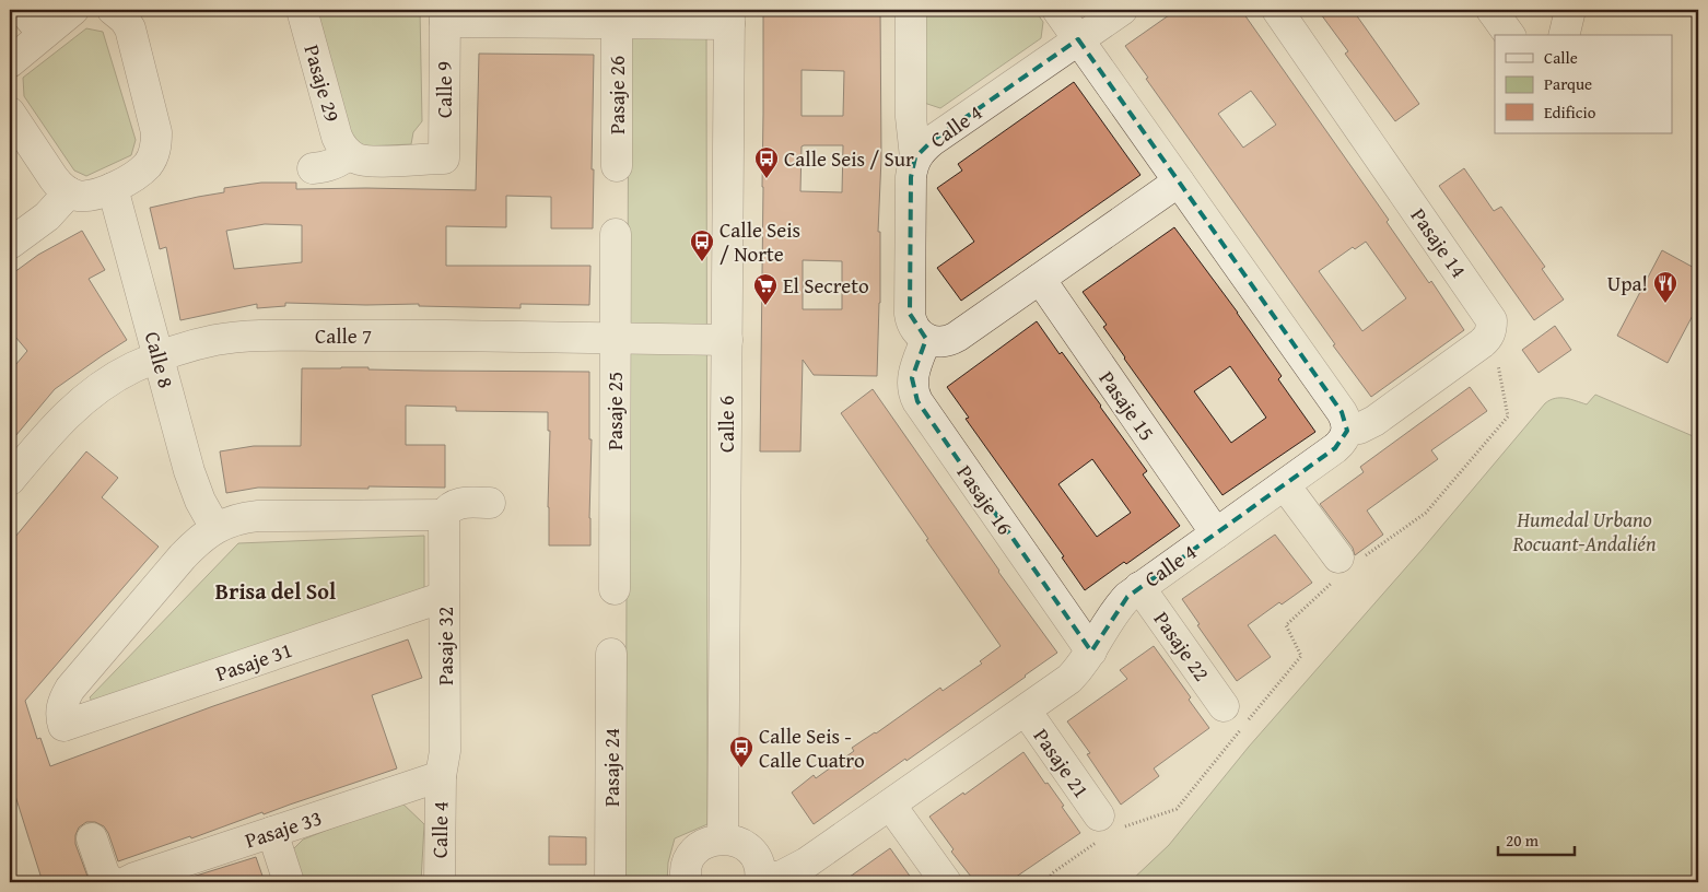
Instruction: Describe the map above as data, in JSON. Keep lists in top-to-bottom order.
{
  "streets": {
    "street": [
      "Pasaje 29",
      "Calle 9",
      "Pasaje 26",
      "Calle 4",
      "Pasaje 14",
      "Calle 7",
      "Calle 8",
      "Pasaje 15",
      "Pasaje 25",
      "Calle 6",
      "Pasaje 16",
      "Pasaje 32",
      "Pasaje 22",
      "Pasaje 31",
      "Pasaje 21",
      "Pasaje 24",
      "Pasaje 33"
    ]
  },
  "crossings": [
    ["Pasaje 29", "Calle 9"],
    ["Calle 9", "Pasaje 26"],
    ["Calle 9", "Calle 6"],
    ["Calle 4", "Pasaje 15"],
    ["Calle 4", "Calle 6"],
    ["Calle 4", "Pasaje 16"],
    ["Calle 4", "Pasaje 32"],
    ["Calle 4", "Pasaje 22"],
    ["Calle 4", "Pasaje 21"],
    ["Calle 4", "Pasaje 33"],
    ["Calle 7", "Calle 8"],
    ["Calle 7", "Pasaje 25"],
    ["Calle 7", "Calle 6"],
    ["Calle 8", "Pasaje 31"],
    ["Pasaje 32", "Pasaje 31"],
    ["Pasaje 32", "Pasaje 33"]
  ],
  "districts": ["Brisa del Sol"],
  "parks": ["Humedal Urbano Rocuant-Andalién"],
  "places": {
    "bus stop": ["Calle Seis / Sur", "Calle Seis / Norte", "Calle Seis - Calle Cuatro"],
    "restaurant": ["Upa!"],
    "supermarket": ["El Secreto"]
  },
  "legend": ["Calle", "Parque", "Edificio"],
  "scale_bar": "20 m"
}
